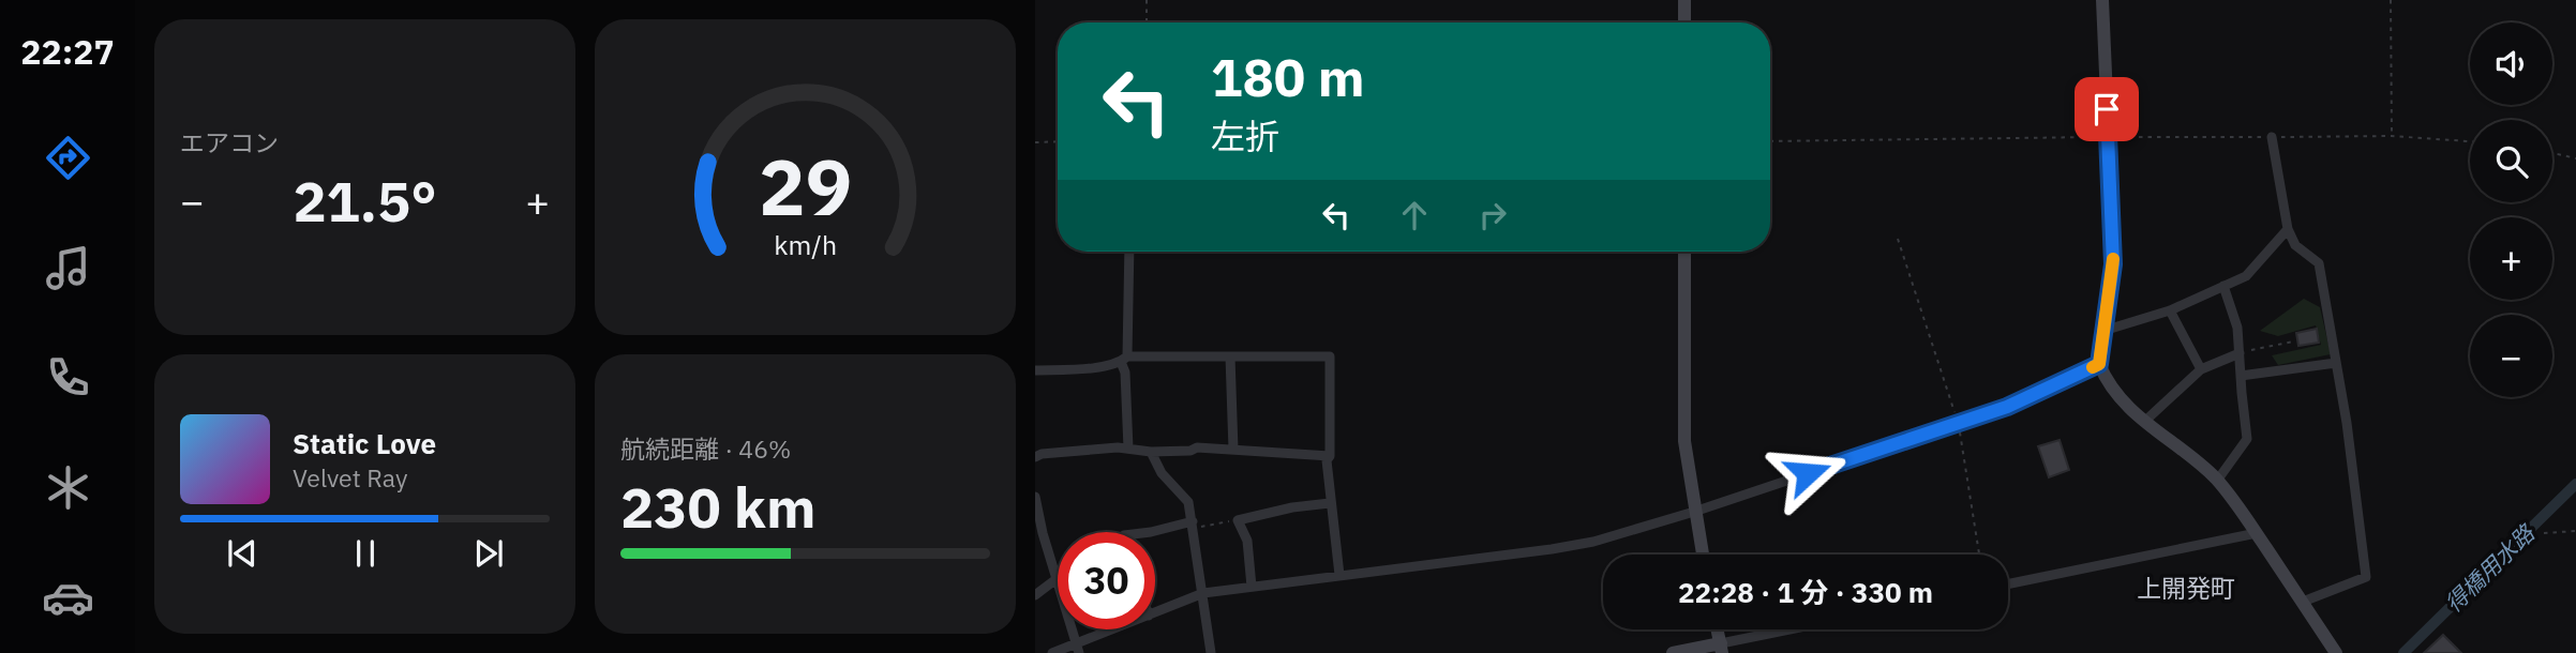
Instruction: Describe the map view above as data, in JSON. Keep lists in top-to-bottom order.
{
  "districts": ["上開発町"],
  "water": ["得橋用水路"],
  "page": {
    "tabs": "22:27",
    "tile": [
      "エアコン",
      ["航続距離 · 46%", "230 km"]
    ],
    "map_buttons": ["+", "−"],
    "turn": ["180 m", "左折"],
    "heat": ["−", "21.5°", "+"],
    "song": ["Static Love", "Velvet Ray"],
    "limit": "30",
    "trip": "22:28 · 1 分 · 330 m",
    "gauge": ["29", "km/h"]
  }
}
